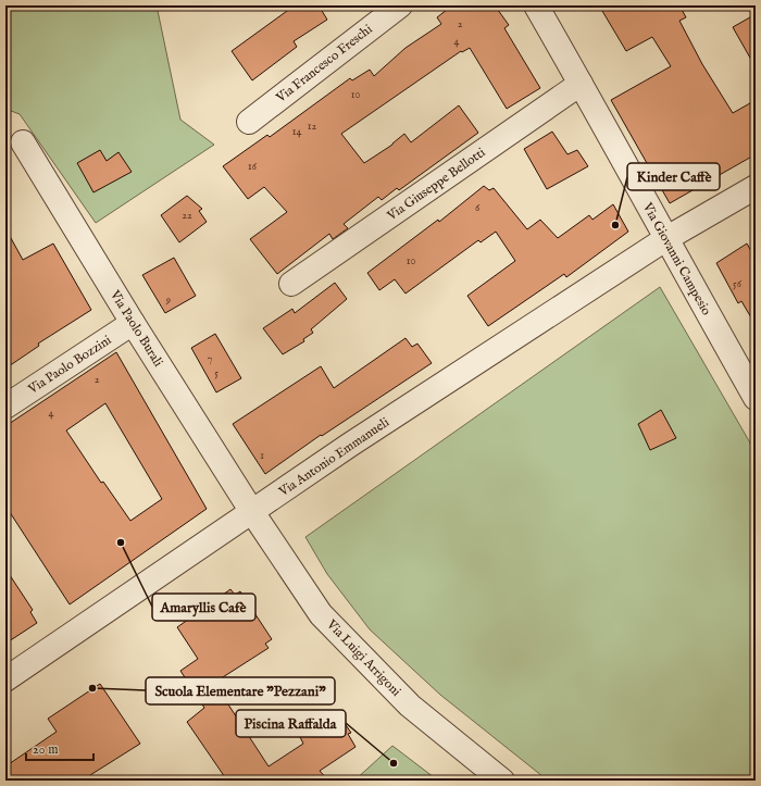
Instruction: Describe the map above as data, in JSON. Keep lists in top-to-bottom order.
{
  "streets": {
    "street": [
      "Via Francesco Freschi",
      "Via Giuseppe Bellotti",
      "Via Giovanni Campesio",
      "Via Paolo Burali",
      "Via Paolo Bozzini",
      "Via Antonio Emmanueli",
      "Via Luigi Arrigoni"
    ]
  },
  "crossings": [
    ["Via Giuseppe Bellotti", "Via Giovanni Campesio"],
    ["Via Giovanni Campesio", "Via Antonio Emmanueli"],
    ["Via Paolo Burali", "Via Paolo Bozzini"],
    ["Via Paolo Burali", "Via Antonio Emmanueli"],
    ["Via Paolo Burali", "Via Luigi Arrigoni"],
    ["Via Antonio Emmanueli", "Via Luigi Arrigoni"]
  ],
  "places": [
    "Kinder Caffè",
    "Amaryllis Cafè",
    "Scuola Elementare \"Pezzani\"",
    "Piscina Raffalda"
  ],
  "house_numbers": [
    "2",
    "4",
    "10",
    "12",
    "14",
    "16",
    "6",
    "22",
    "10",
    "56",
    "9",
    "7",
    "5",
    "2",
    "4",
    "1"
  ],
  "scale_bar": "20 m"
}
